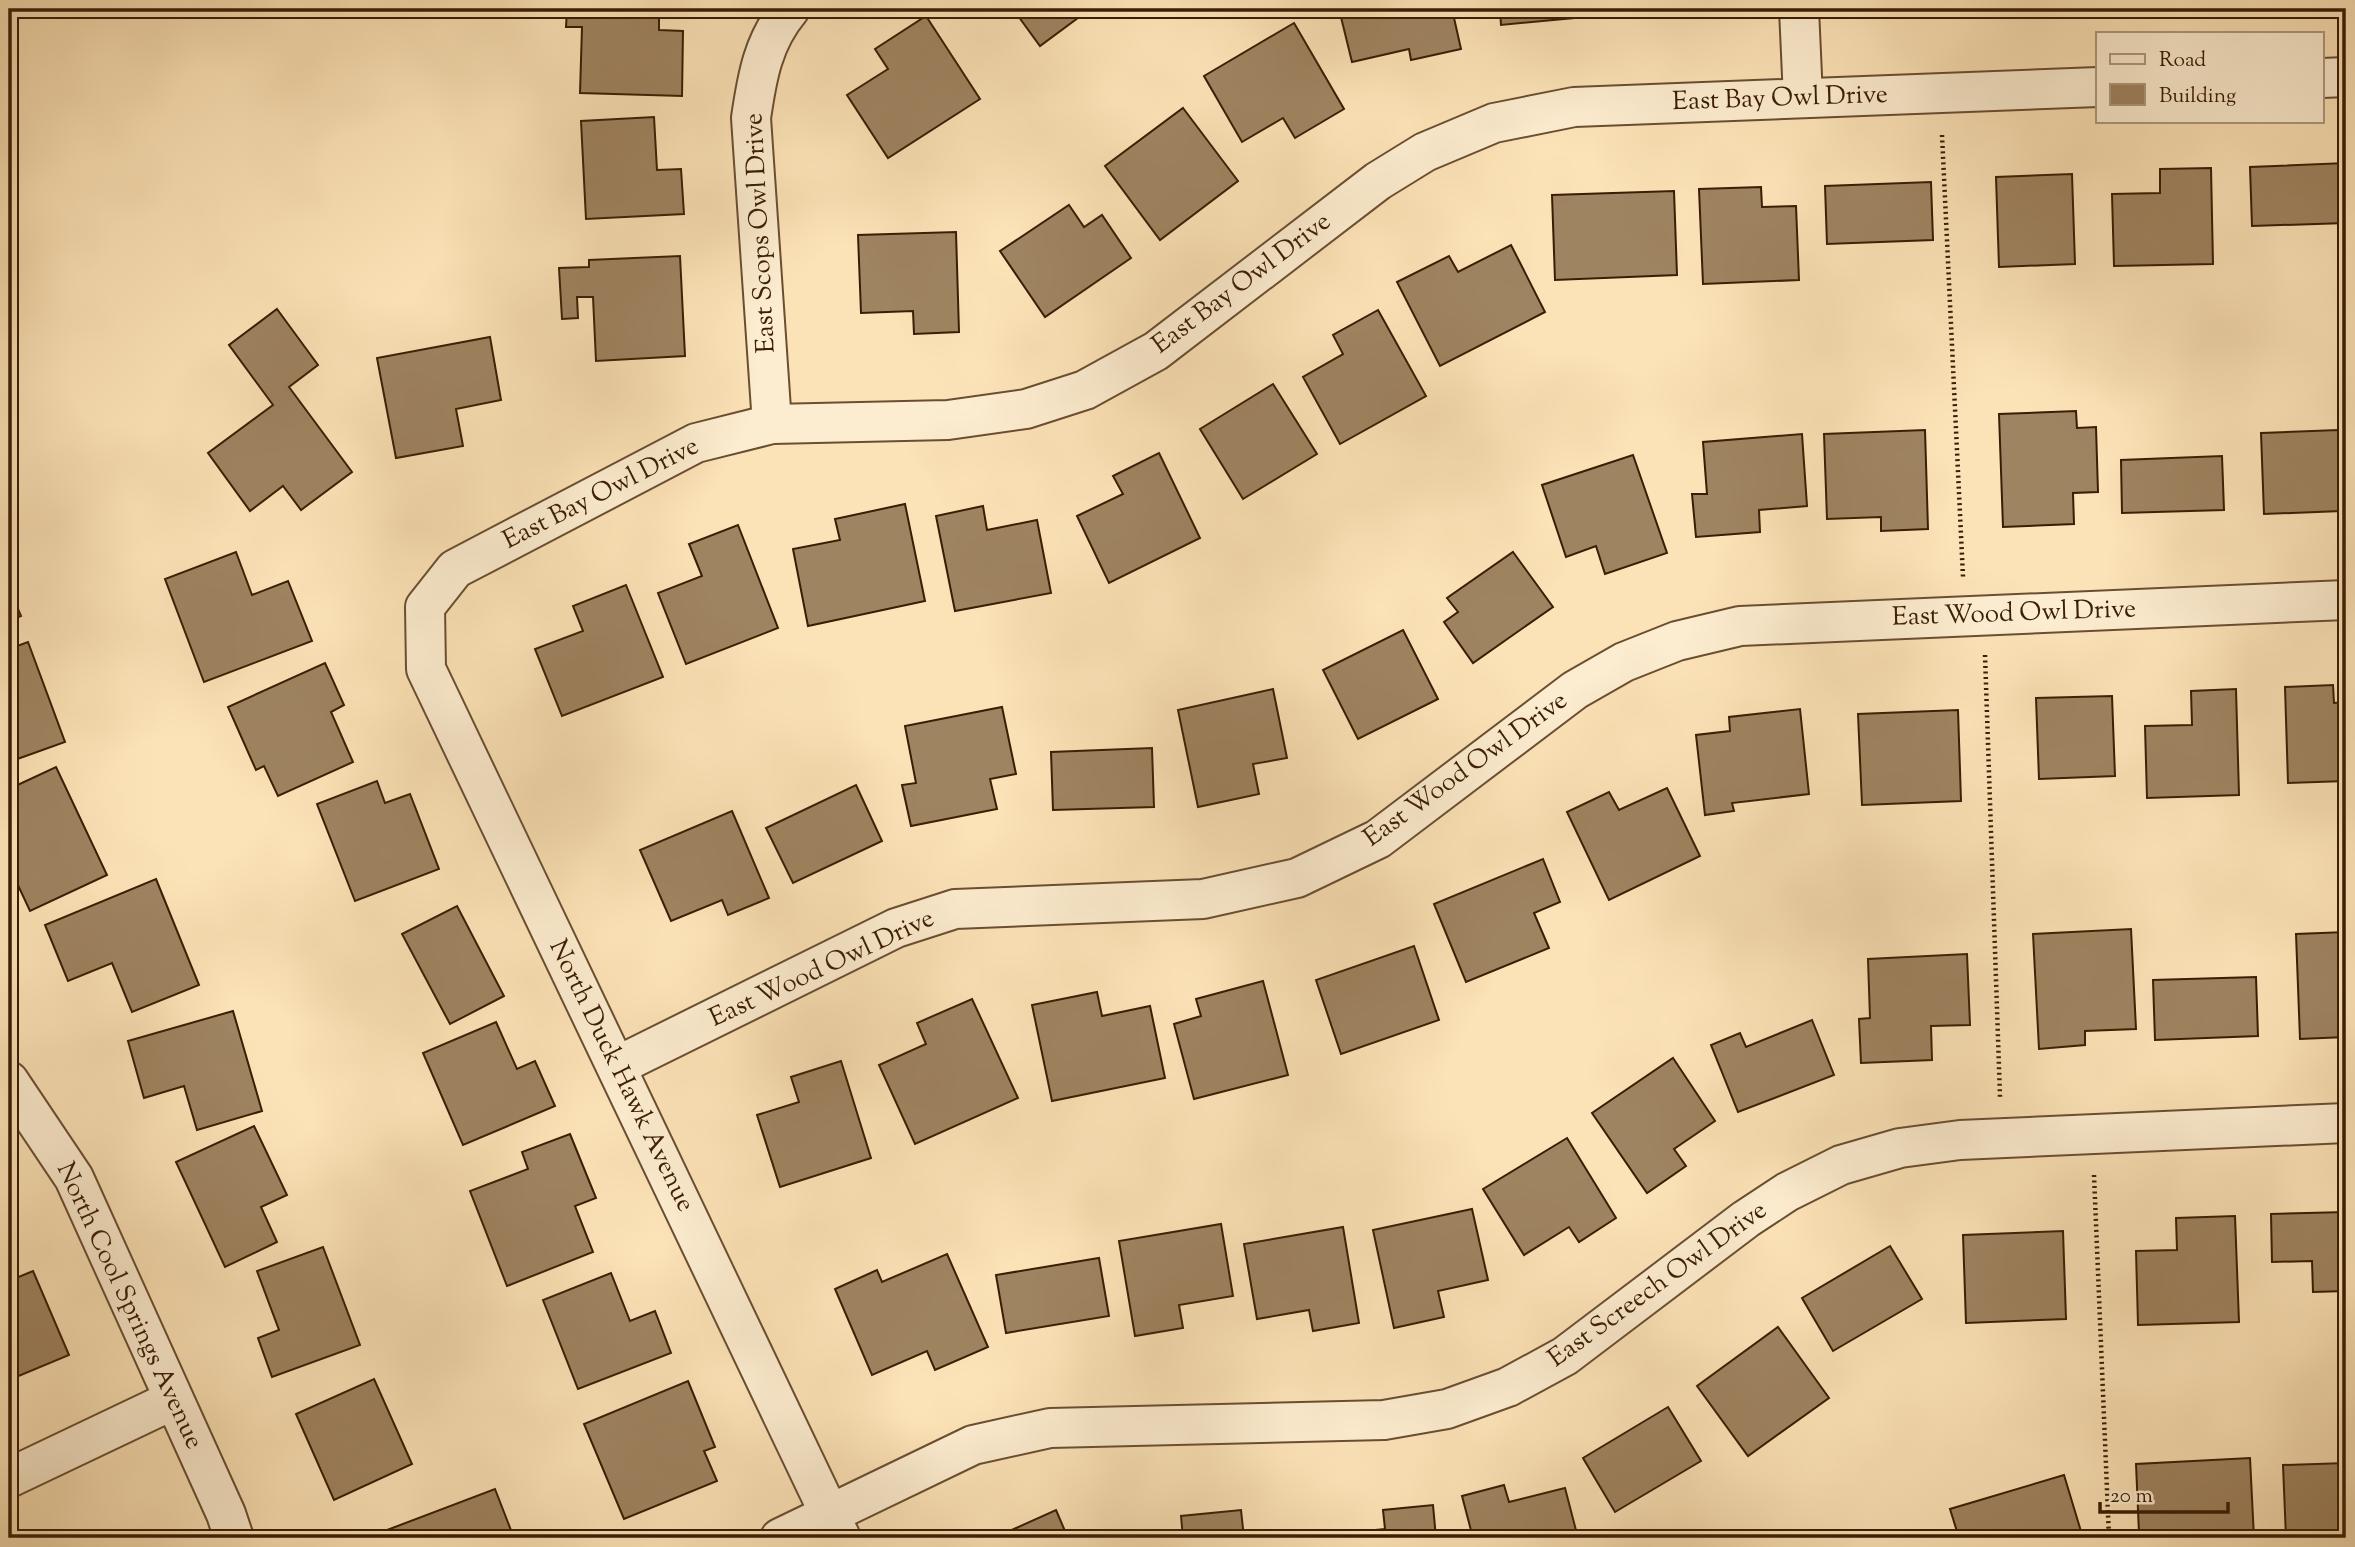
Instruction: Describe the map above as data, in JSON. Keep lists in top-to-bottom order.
{
  "streets": {
    "street": [
      "East Bay Owl Drive",
      "East Scops Owl Drive",
      "East Wood Owl Drive",
      "North Duck Hawk Avenue",
      "East Screech Owl Drive",
      "North Cool Springs Avenue"
    ]
  },
  "crossings": [
    ["East Bay Owl Drive", "East Scops Owl Drive"],
    ["East Bay Owl Drive", "North Duck Hawk Avenue"],
    ["East Wood Owl Drive", "North Duck Hawk Avenue"],
    ["North Duck Hawk Avenue", "East Screech Owl Drive"]
  ],
  "legend": ["Road", "Building"],
  "scale_bar": "20 m"
}
